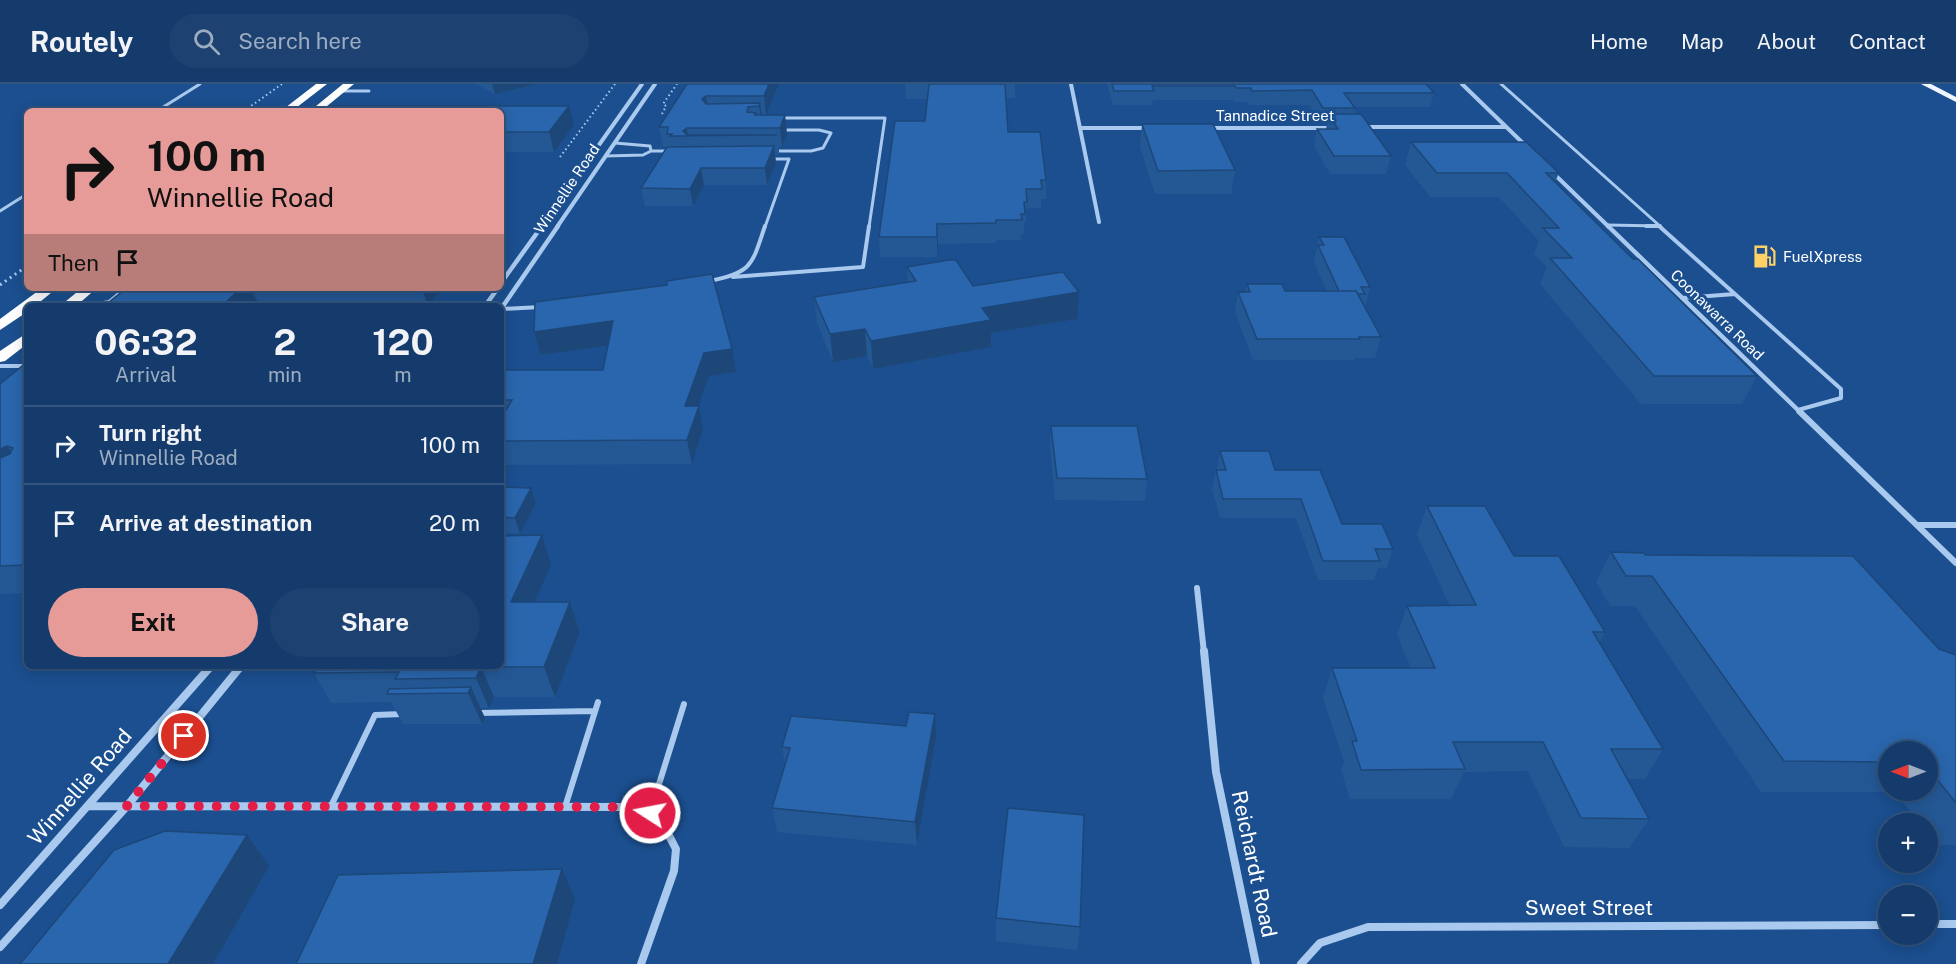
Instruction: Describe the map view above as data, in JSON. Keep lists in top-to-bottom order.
{
  "streets": {
    "street": [
      "Tannadice Street",
      "Winnellie Road",
      "Coonawarra Road",
      "Reichardt Road",
      "Sweet Street"
    ]
  },
  "places": {
    "fuel station": ["FuelXpress"]
  },
  "north": "left",
  "page": {
    "header": "Routely",
    "search": "Search here",
    "nav": [
      "Home",
      "Map",
      "About",
      "Contact"
    ],
    "turn": ["100 m", "Winnellie Road"],
    "then": "Then",
    "eta": [
      "06:32",
      "Arrival",
      "2",
      "min",
      "120",
      "m"
    ],
    "list": [
      {
        "name": "Turn right",
        "note": "Winnellie Road",
        "value": "100 m"
      },
      {
        "name": "Arrive at destination",
        "value": "20 m"
      }
    ],
    "buttons": ["Exit", "Share"],
    "map_buttons": ["+", "−"]
  }
}
